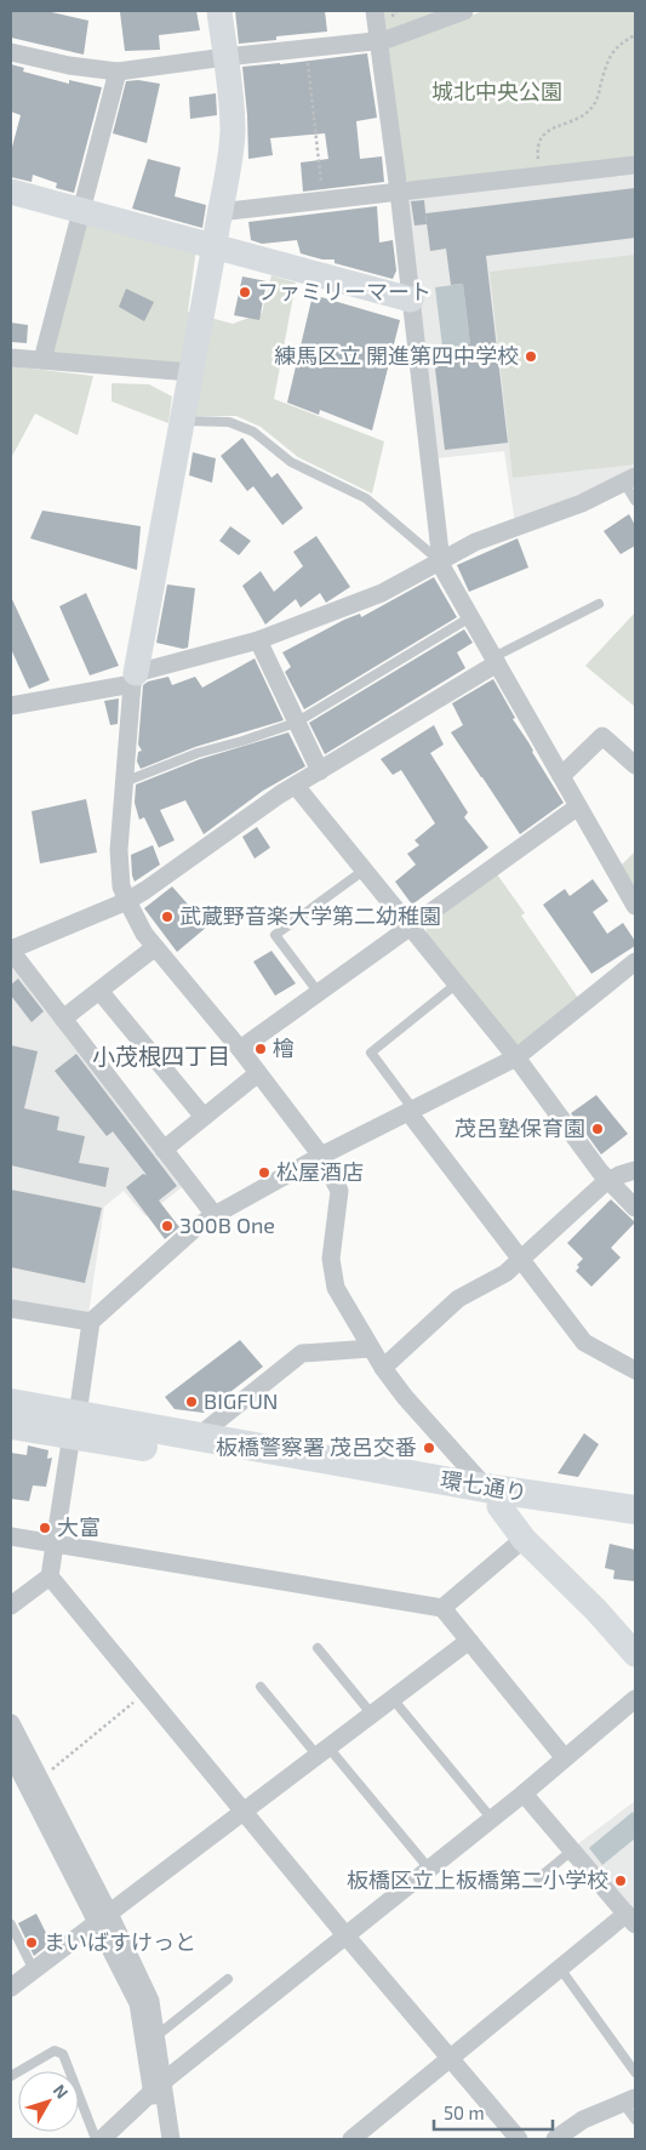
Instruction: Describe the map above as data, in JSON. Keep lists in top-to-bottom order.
{
  "streets": {
    "main road": ["環七通り"]
  },
  "districts": ["小茂根四丁目"],
  "parks": ["城北中央公園"],
  "places": [
    "ファミリーマート",
    "練馬区立 開進第四中学校",
    "武蔵野音楽大学第二幼稚園",
    "檜",
    "茂呂塾保育園",
    "松屋酒店",
    "300B One",
    "BIGFUN",
    "板橋警察署 茂呂交番",
    "大富",
    "板橋区立上板橋第二小学校",
    "まいばすけっと"
  ],
  "scale_bar": "50 m",
  "north": "top right"
}
